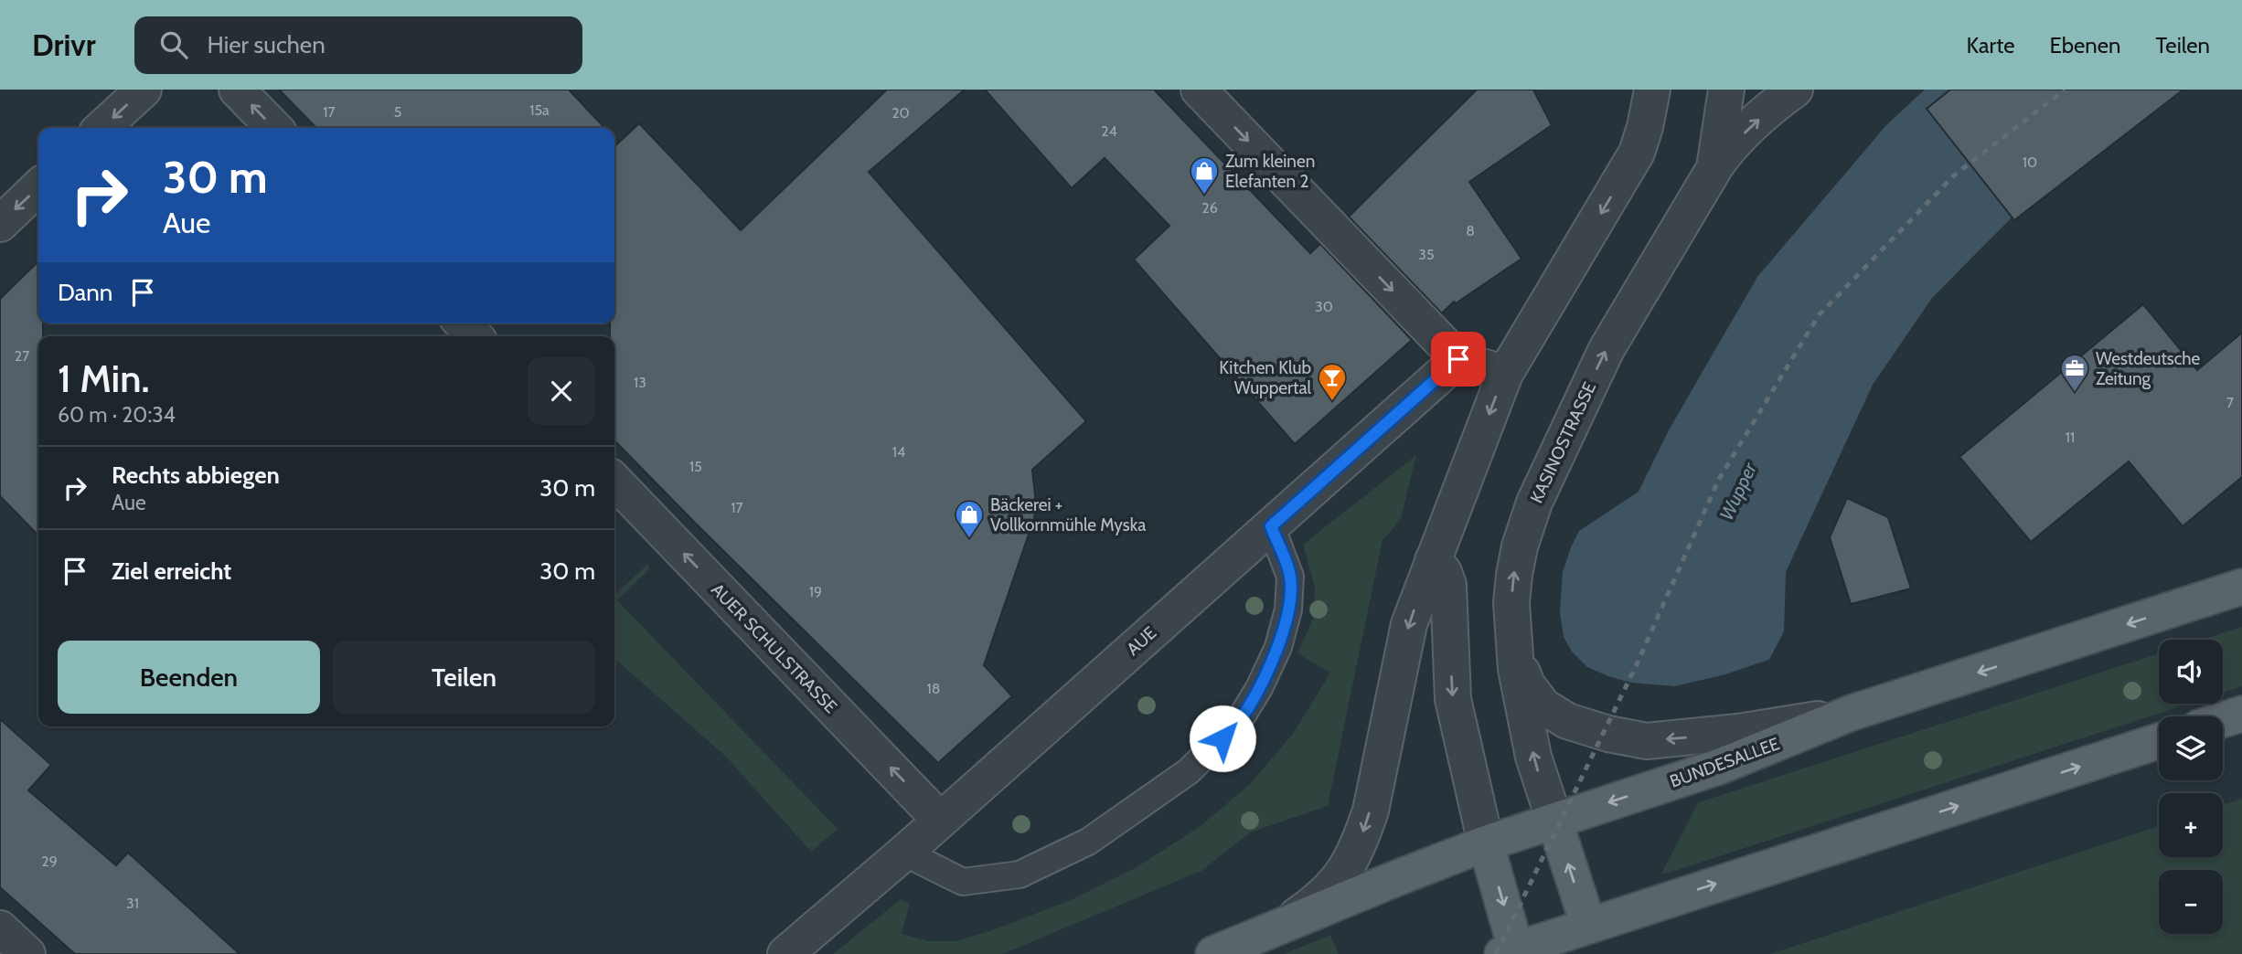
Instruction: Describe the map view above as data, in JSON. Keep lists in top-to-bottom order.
{
  "streets": {
    "main road": ["BUNDESALLEE"],
    "street": ["KASINOSTRASSE", "AUE", "AUER SCHULSTRASSE"]
  },
  "crossings": [
    ["KASINOSTRASSE", "BUNDESALLEE"],
    ["AUE", "AUER SCHULSTRASSE"]
  ],
  "one_way": ["AUER SCHULSTRASSE"],
  "water": ["Wupper"],
  "places": {
    "shop": ["Zum kleinen Elefanten 2", "Bäckerei + Vollkornmühle Myska"],
    "office": ["Westdeutsche Zeitung"],
    "bar": ["Kitchen Klub Wuppertal"]
  },
  "house_numbers": [
    "15a",
    "17",
    "5",
    "20",
    "24",
    "10",
    "26",
    "8",
    "35",
    "30",
    "27",
    "13",
    "7",
    "11",
    "14",
    "15",
    "17",
    "19",
    "18",
    "29",
    "31"
  ],
  "page": {
    "header": "Drivr",
    "search": "Hier suchen",
    "nav": ["Karte", "Ebenen", "Teilen"],
    "turn": ["30 m", "Aue"],
    "then": "Dann",
    "heading": ["1 Min.", "60 m · 20:34"],
    "list": [
      {
        "name": "Rechts abbiegen",
        "note": "Aue",
        "value": "30 m"
      },
      {
        "name": "Ziel erreicht",
        "value": "30 m"
      }
    ],
    "buttons": ["Beenden", "Teilen"],
    "map_buttons": ["+", "−"]
  }
}
